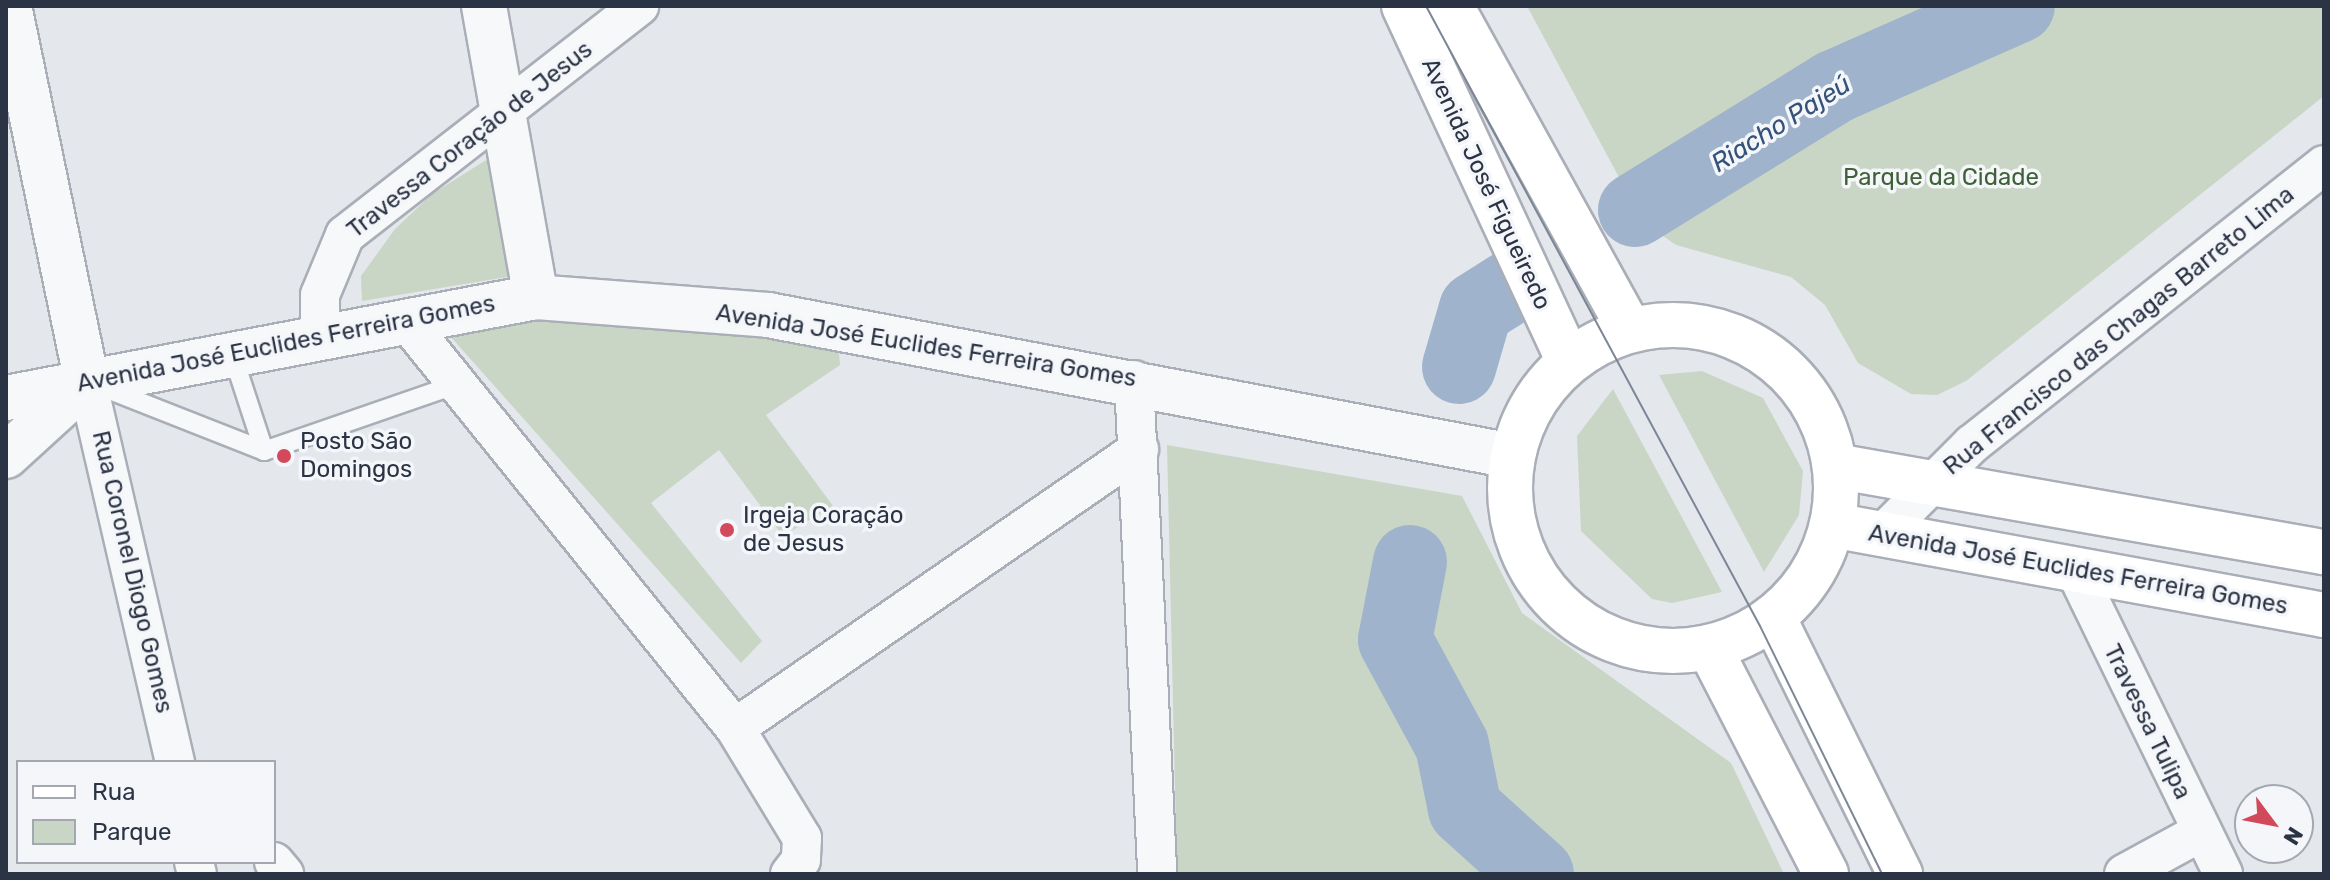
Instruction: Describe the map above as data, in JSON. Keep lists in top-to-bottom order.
{
  "streets": {
    "main road": ["Avenida José Figueiredo", "Avenida José Euclides Ferreira Gomes"],
    "street": [
      "Travessa Coração de Jesus",
      "Rua Francisco das Chagas Barreto Lima",
      "Rua Coronel Diogo Gomes",
      "Travessa Tulipa"
    ]
  },
  "crossings": [
    ["Travessa Coração de Jesus", "Avenida José Euclides Ferreira Gomes"],
    ["Rua Francisco das Chagas Barreto Lima", "Avenida José Euclides Ferreira Gomes"],
    ["Avenida José Euclides Ferreira Gomes", "Rua Coronel Diogo Gomes"],
    ["Avenida José Euclides Ferreira Gomes", "Travessa Tulipa"]
  ],
  "water": ["Riacho Pajeú"],
  "parks": ["Parque da Cidade"],
  "places": ["Posto São Domingos", "Irgeja Coração de Jesus"],
  "legend": ["Rua", "Parque"],
  "north": "bottom right"
}
